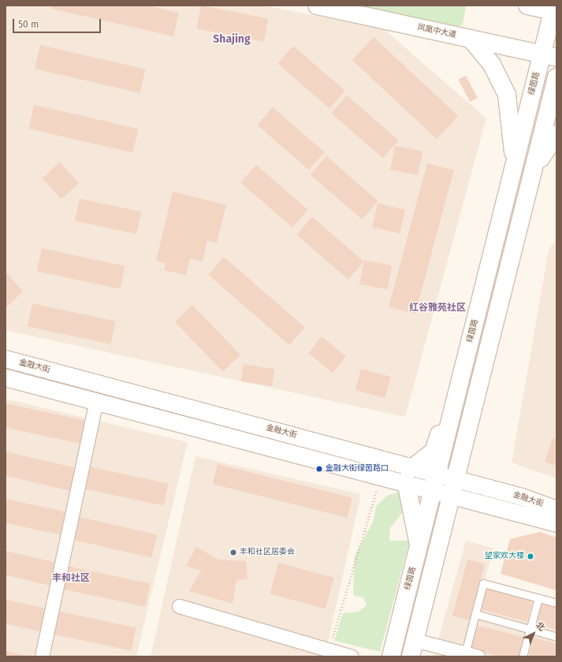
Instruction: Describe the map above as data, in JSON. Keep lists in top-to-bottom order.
{
  "streets": {
    "main road": ["凤凰中大道", "绿茵路"],
    "street": ["金融大街"]
  },
  "crossings": [
    ["凤凰中大道", "绿茵路"],
    ["绿茵路", "金融大街"]
  ],
  "districts": ["Shajing", "红谷雅苑社区", "丰和社区"],
  "places": ["金融大街绿茵路口", "丰和社区居委会", "望家欢大楼"],
  "scale_bar": "50 m",
  "north": "top right"
}
